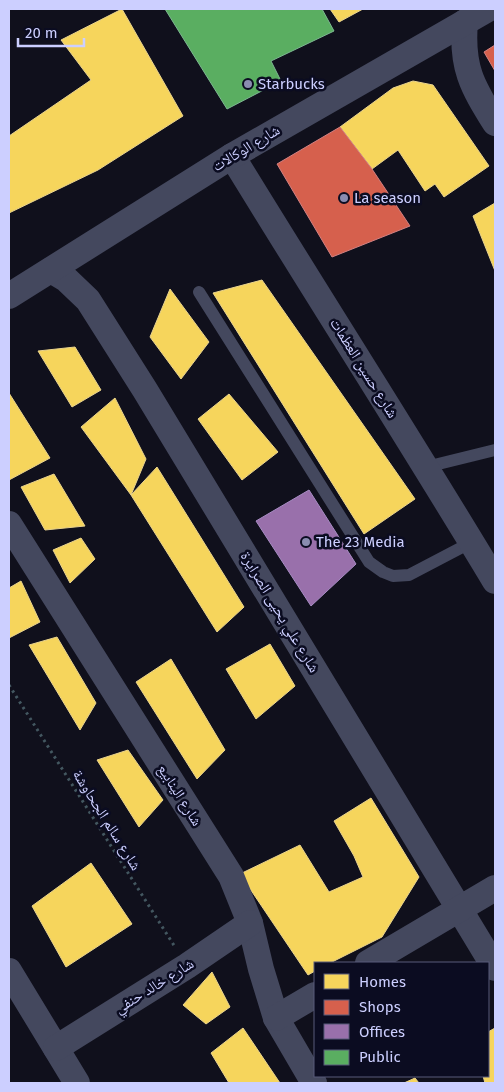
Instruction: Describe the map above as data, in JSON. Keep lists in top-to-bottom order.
{
  "streets": {
    "street": [
      "شارع الوكالات",
      "شارع حسين العظمات",
      "شارع علي يحيى الصرايرة",
      "شارع الينابيع",
      "شارع خالد حنفي"
    ],
    "path": ["شارع سالم الجحاوشة"]
  },
  "crossings": [
    ["شارع الوكالات", "شارع حسين العظمات"],
    ["شارع الوكالات", "شارع علي يحيى الصرايرة"],
    ["شارع الينابيع", "شارع خالد حنفي"],
    ["شارع سالم الجحاوشة", "شارع خالد حنفي"]
  ],
  "places": ["Starbucks", "La season", "The 23 Media"],
  "legend": [
    "Homes",
    "Shops",
    "Offices",
    "Public"
  ],
  "scale_bar": "20 m"
}
